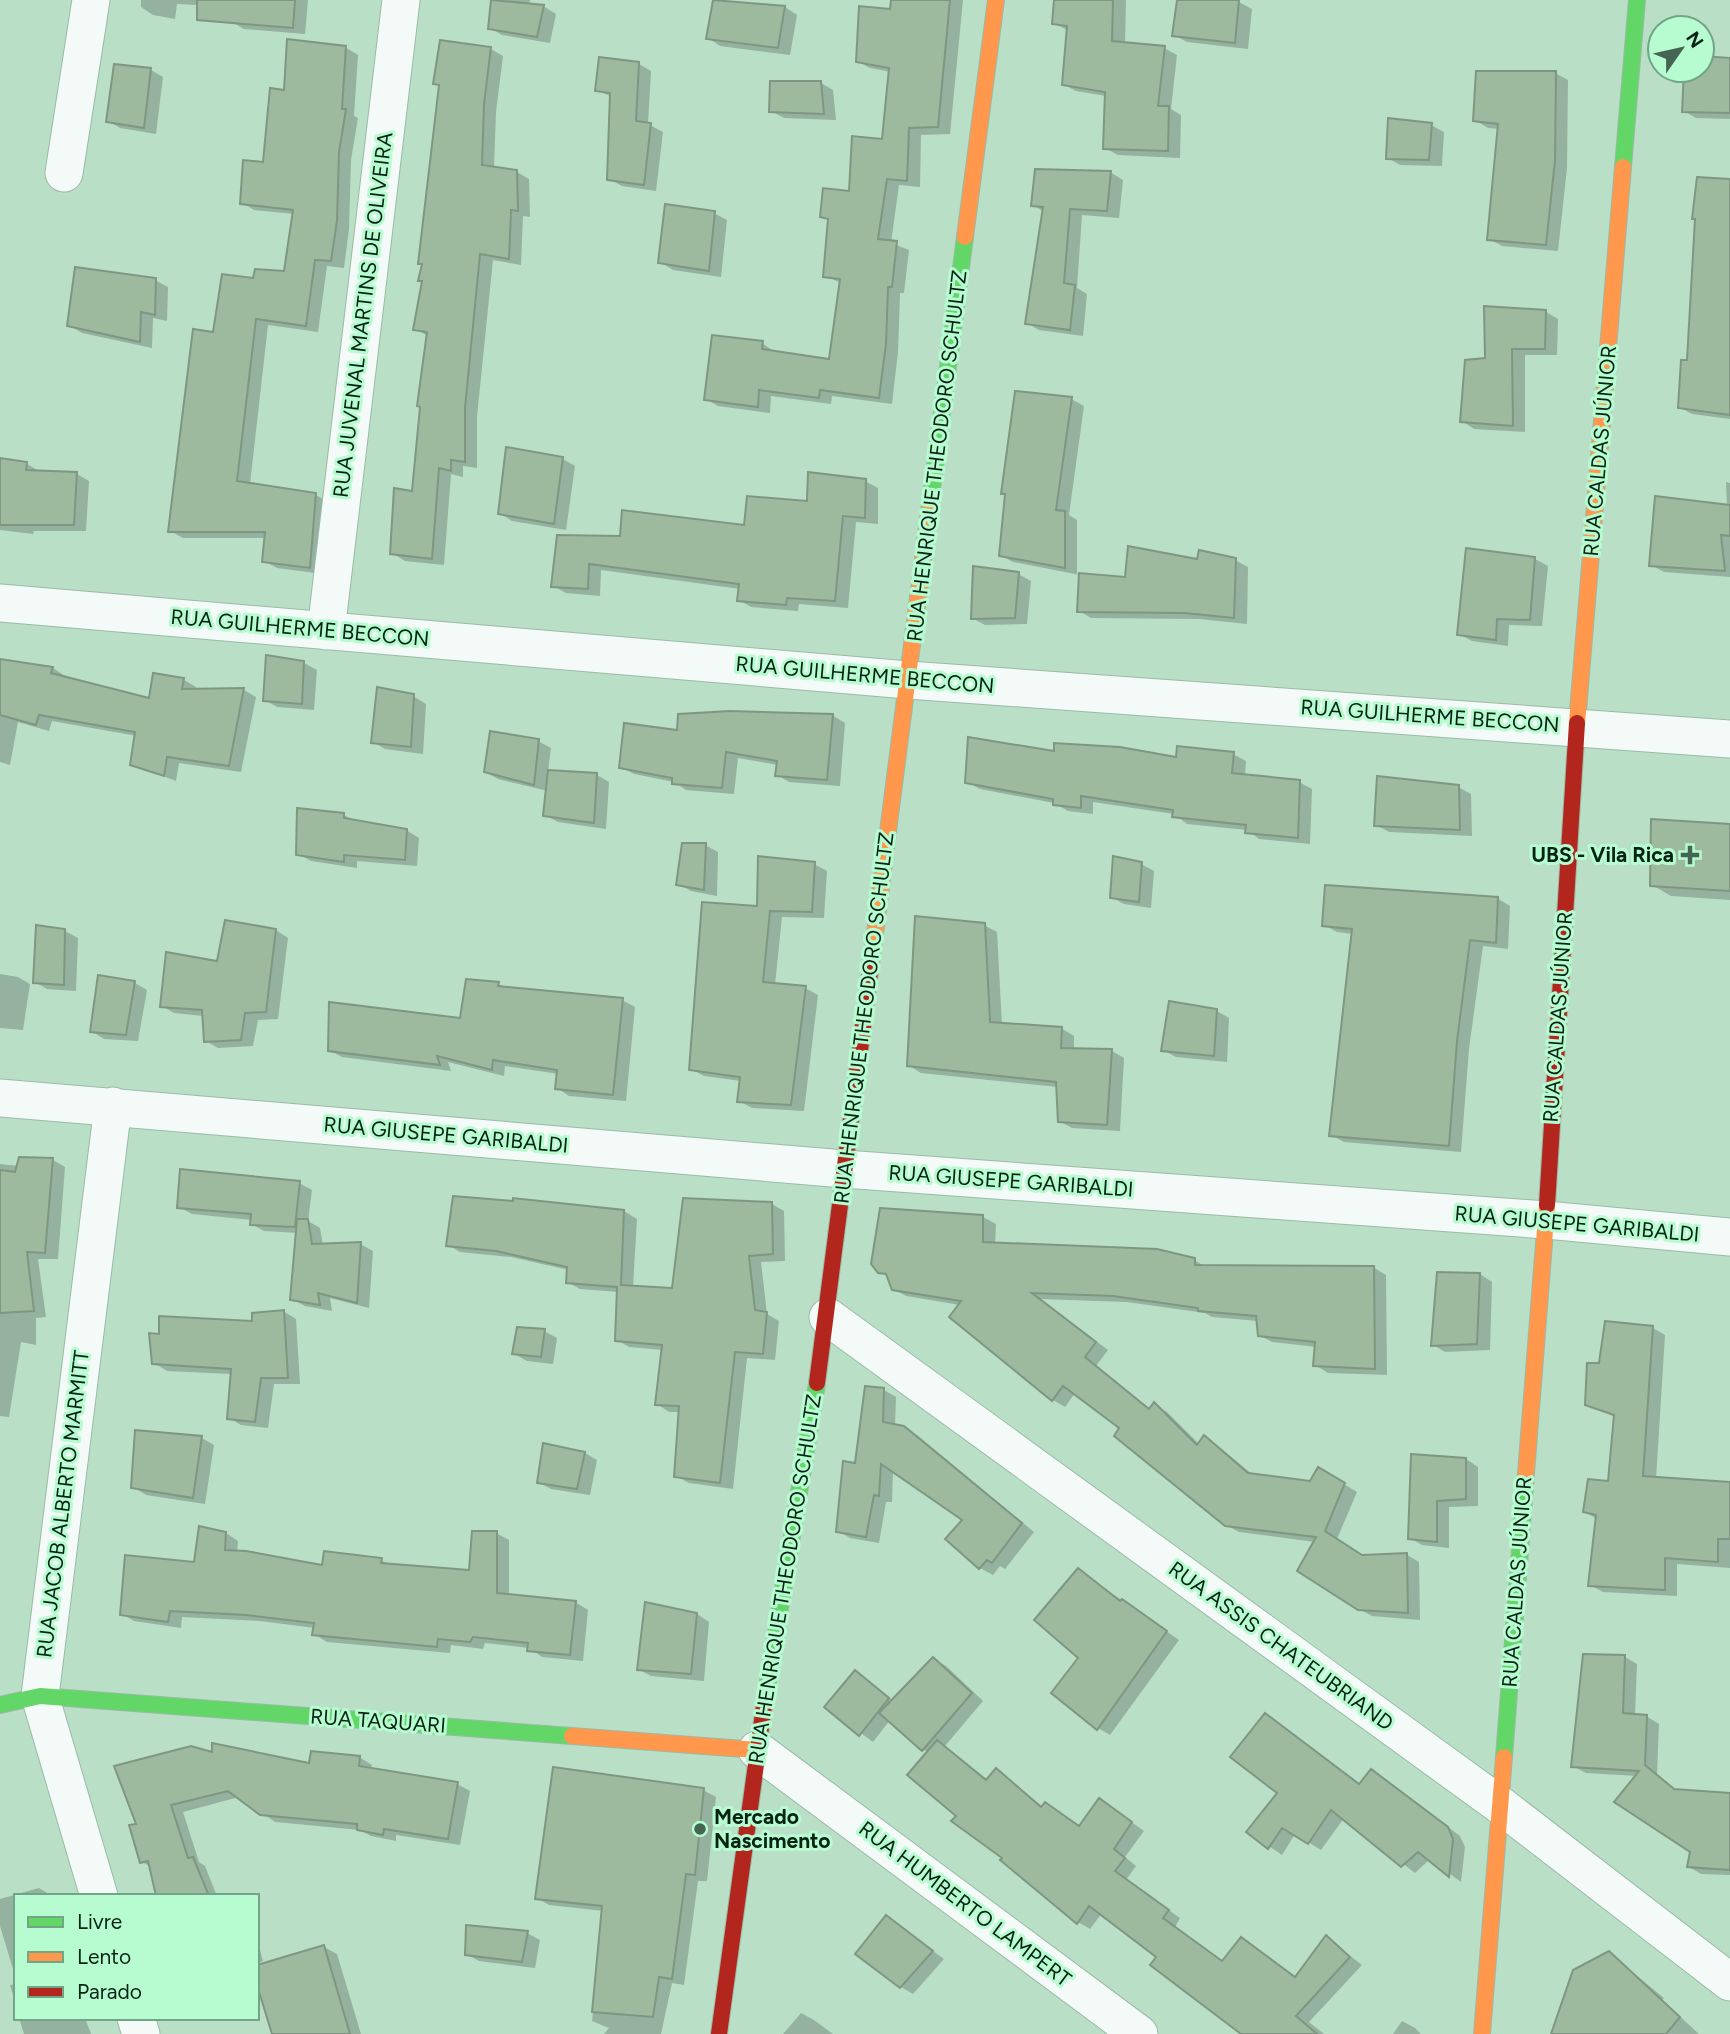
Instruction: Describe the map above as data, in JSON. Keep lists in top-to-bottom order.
{
  "streets": {
    "street": [
      "RUA JUVENAL MARTINS DE OLIVEIRA",
      "RUA CALDAS JÚNIOR",
      "RUA HENRIQUE THEODORO SCHULTZ",
      "RUA GUILHERME BECCON",
      "RUA GIUSEPE GARIBALDI",
      "RUA JACOB ALBERTO MARMITT",
      "RUA ASSIS CHATEUBRIAND",
      "RUA TAQUARI",
      "RUA HUMBERTO LAMPERT"
    ]
  },
  "crossings": [
    ["RUA JUVENAL MARTINS DE OLIVEIRA", "RUA GUILHERME BECCON"],
    ["RUA CALDAS JÚNIOR", "RUA GUILHERME BECCON"],
    ["RUA CALDAS JÚNIOR", "RUA GIUSEPE GARIBALDI"],
    ["RUA CALDAS JÚNIOR", "RUA ASSIS CHATEUBRIAND"],
    ["RUA HENRIQUE THEODORO SCHULTZ", "RUA GUILHERME BECCON"],
    ["RUA HENRIQUE THEODORO SCHULTZ", "RUA GIUSEPE GARIBALDI"],
    ["RUA HENRIQUE THEODORO SCHULTZ", "RUA ASSIS CHATEUBRIAND"],
    ["RUA HENRIQUE THEODORO SCHULTZ", "RUA TAQUARI"],
    ["RUA HENRIQUE THEODORO SCHULTZ", "RUA HUMBERTO LAMPERT"],
    ["RUA GIUSEPE GARIBALDI", "RUA JACOB ALBERTO MARMITT"],
    ["RUA JACOB ALBERTO MARMITT", "RUA TAQUARI"],
    ["RUA TAQUARI", "RUA HUMBERTO LAMPERT"]
  ],
  "places": {
    "health": ["UBS - Vila Rica"],
    "other": ["Mercado Nascimento"]
  },
  "legend": ["Livre", "Lento", "Parado"],
  "north": "top right"
}
